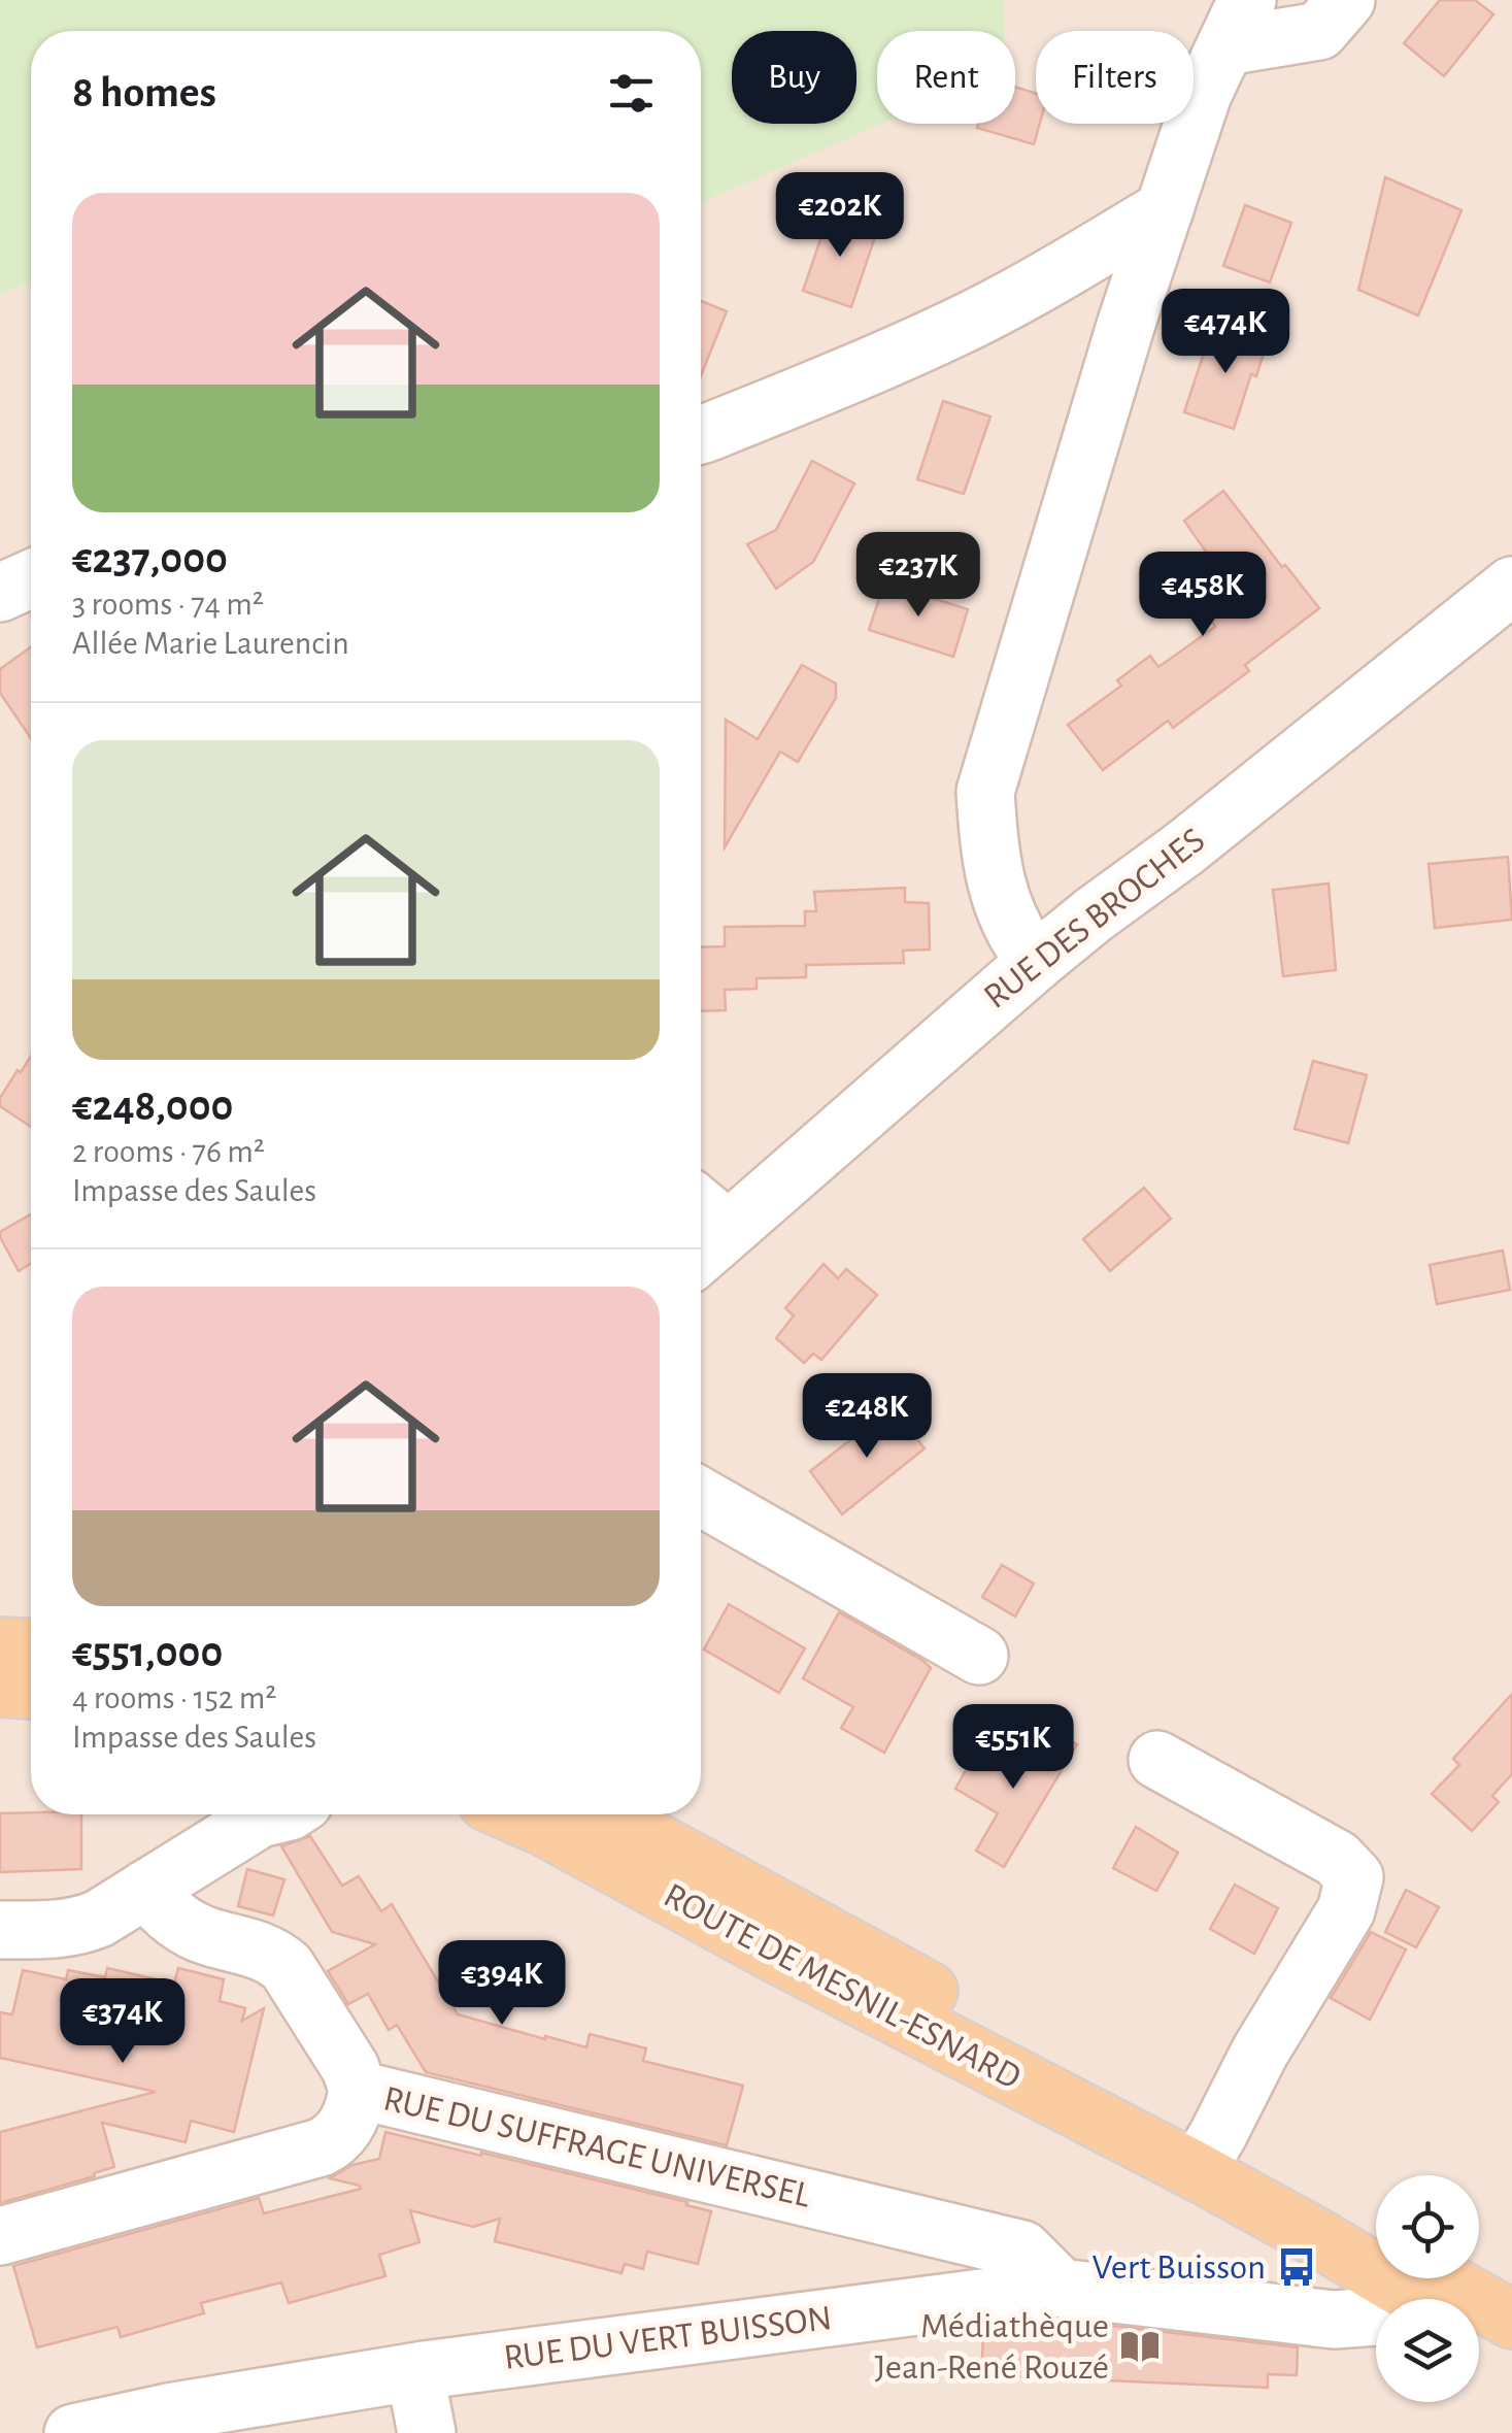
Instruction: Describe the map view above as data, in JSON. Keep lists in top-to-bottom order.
{
  "streets": {
    "main road": ["ROUTE DE MESNIL-ESNARD"],
    "street": ["RUE DES BROCHES", "RUE DU SUFFRAGE UNIVERSEL", "RUE DU VERT BUISSON"]
  },
  "crossings": [
    ["ROUTE DE MESNIL-ESNARD", "RUE DU VERT BUISSON"],
    ["RUE DU SUFFRAGE UNIVERSEL", "RUE DU VERT BUISSON"]
  ],
  "places": {
    "bus stop": ["Vert Buisson"],
    "library": ["Médiathèque Jean-René Rouzé"]
  },
  "page": {
    "chip": ["Buy", "Rent", "Filters"],
    "heading": "8 homes",
    "list": [
      {
        "name": "€237,000",
        "note": "3 rooms · 74 m² · Allée Marie Laurencin"
      },
      {
        "name": "€248,000",
        "note": "2 rooms · 76 m² · Impasse des Saules"
      },
      {
        "name": "€551,000",
        "note": "4 rooms · 152 m² · Impasse des Saules"
      }
    ],
    "price": [
      "€202K",
      "€474K",
      "€237K",
      "€458K",
      "€248K",
      "€551K",
      "€394K",
      "€374K"
    ]
  }
}
